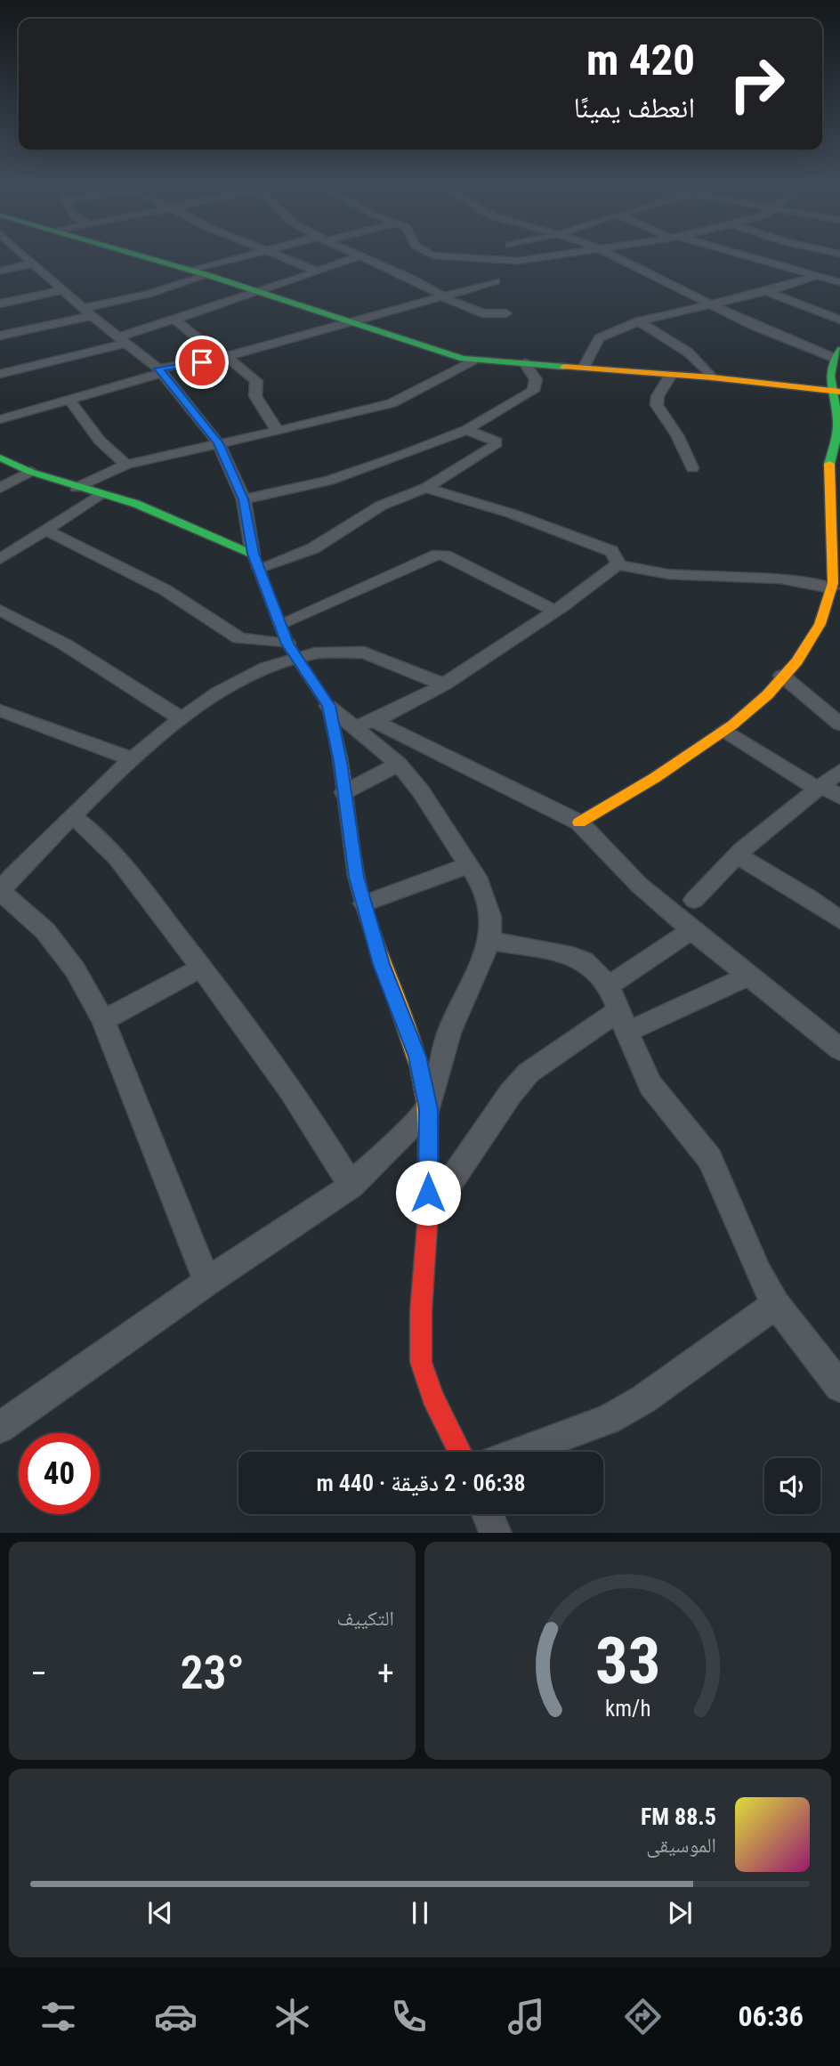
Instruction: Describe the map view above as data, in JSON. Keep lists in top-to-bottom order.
{
  "page": {
    "turn": ["420 m", "انعطف يمينًا"],
    "limit": "40",
    "trip": "06:38 · 2 دقيقة · 440 m",
    "tile": "التكييف",
    "heat": ["−", "23°", "+"],
    "song": ["88.5 FM", "الموسيقى"],
    "tabs": "06:36",
    "gauge": ["33", "km/h"]
  }
}
